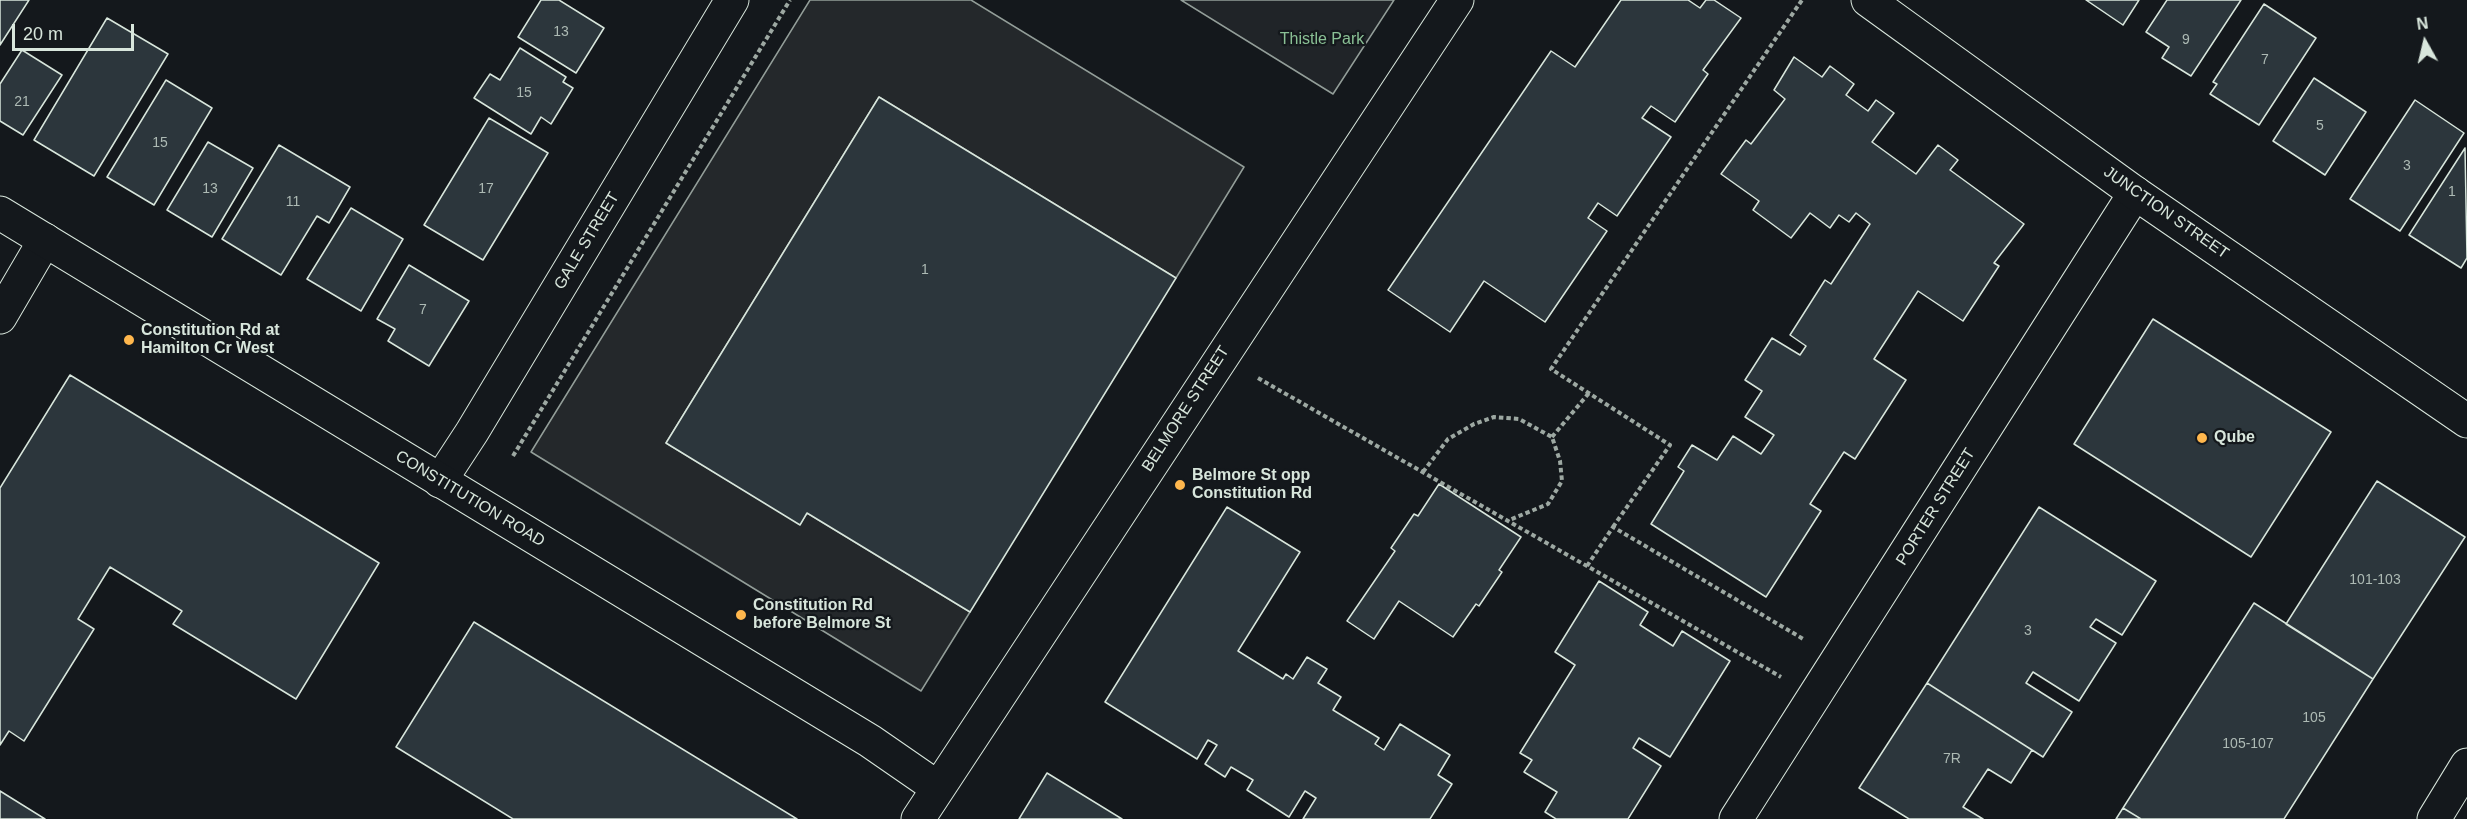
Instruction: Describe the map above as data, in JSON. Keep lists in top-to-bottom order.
{
  "streets": {
    "main road": [
      "JUNCTION STREET",
      "GALE STREET",
      "BELMORE STREET",
      "CONSTITUTION ROAD",
      "PORTER STREET"
    ]
  },
  "crossings": [
    ["JUNCTION STREET", "PORTER STREET"],
    ["GALE STREET", "CONSTITUTION ROAD"],
    ["BELMORE STREET", "CONSTITUTION ROAD"]
  ],
  "parks": ["Thistle Park"],
  "places": [
    "Constitution Rd at Hamilton Cr West",
    "Qube",
    "Belmore St opp Constitution Rd",
    "Constitution Rd before Belmore St"
  ],
  "house_numbers": [
    "13",
    "9",
    "7",
    "15",
    "21",
    "5",
    "15",
    "3",
    "13",
    "17",
    "1",
    "11",
    "1",
    "7",
    "101-103",
    "3",
    "105",
    "105-107",
    "7R"
  ],
  "scale_bar": "20 m",
  "north": "top"
}
